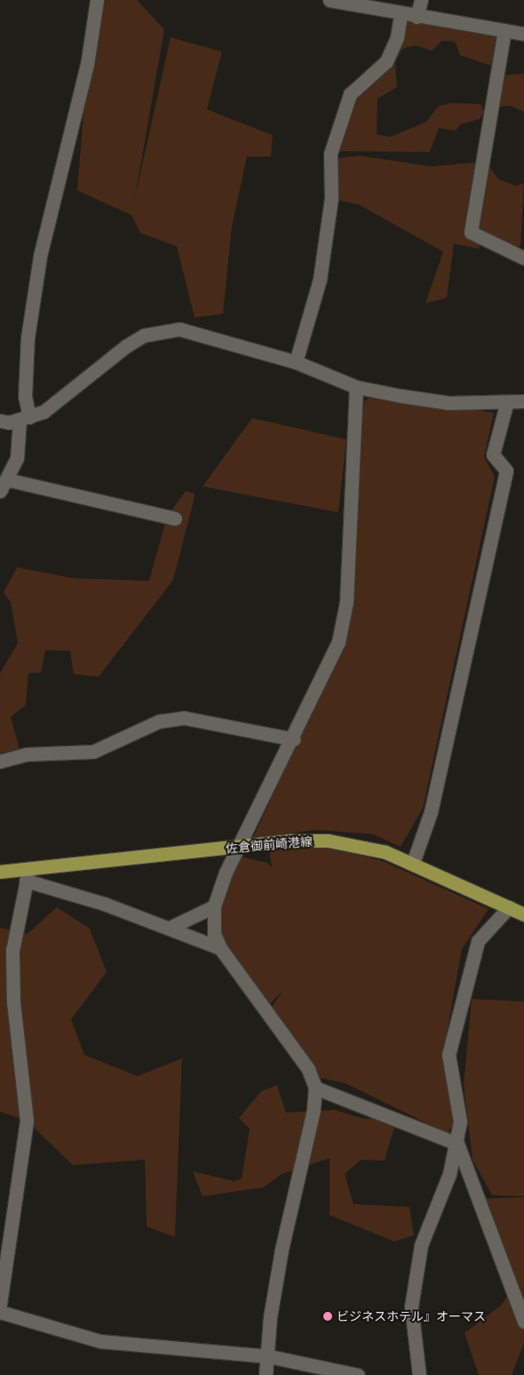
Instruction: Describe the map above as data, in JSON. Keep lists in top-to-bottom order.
{
  "streets": {
    "main road": ["佐倉御前崎港線"]
  },
  "places": ["ビジネスホテル』オーマス"]
}
